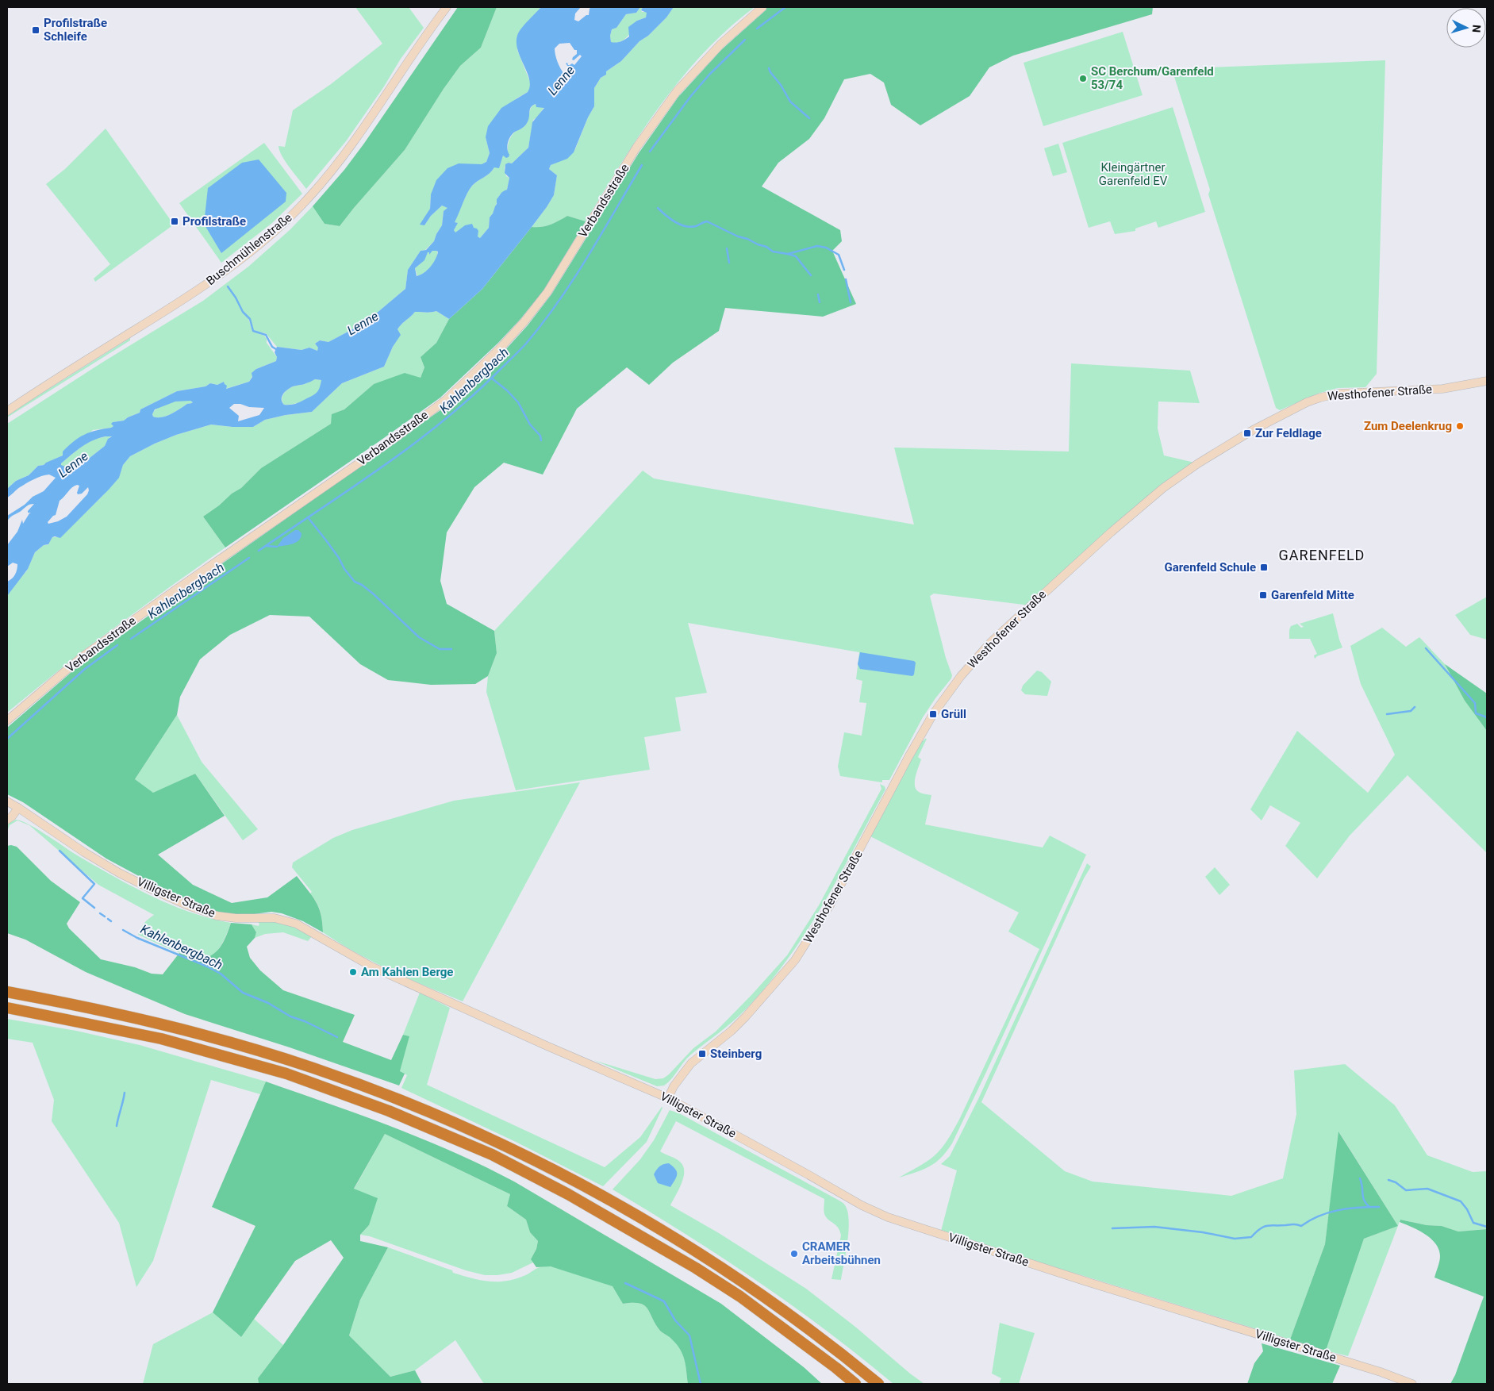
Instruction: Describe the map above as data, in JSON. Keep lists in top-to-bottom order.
{
  "streets": {
    "main road": [
      "Verbandsstraße",
      "Buschmühlenstraße",
      "Westhofener Straße",
      "Villigster Straße"
    ]
  },
  "crossings": [
    ["Westhofener Straße", "Villigster Straße"]
  ],
  "districts": ["GARENFELD"],
  "water": ["Lenne", "Kahlenbergbach"],
  "parks": ["Kleingärtner Garenfeld EV"],
  "places": {
    "transit": [
      "Profilstraße Schleife",
      "Profilstraße",
      "Zur Feldlage",
      "Garenfeld Schule",
      "Garenfeld Mitte",
      "Grüll",
      "Steinberg"
    ],
    "other": [
      "SC Berchum/Garenfeld 53/74",
      "Zum Deelenkrug",
      "Am Kahlen Berge",
      "CRAMER Arbeitsbühnen"
    ]
  },
  "north": "right"
}
